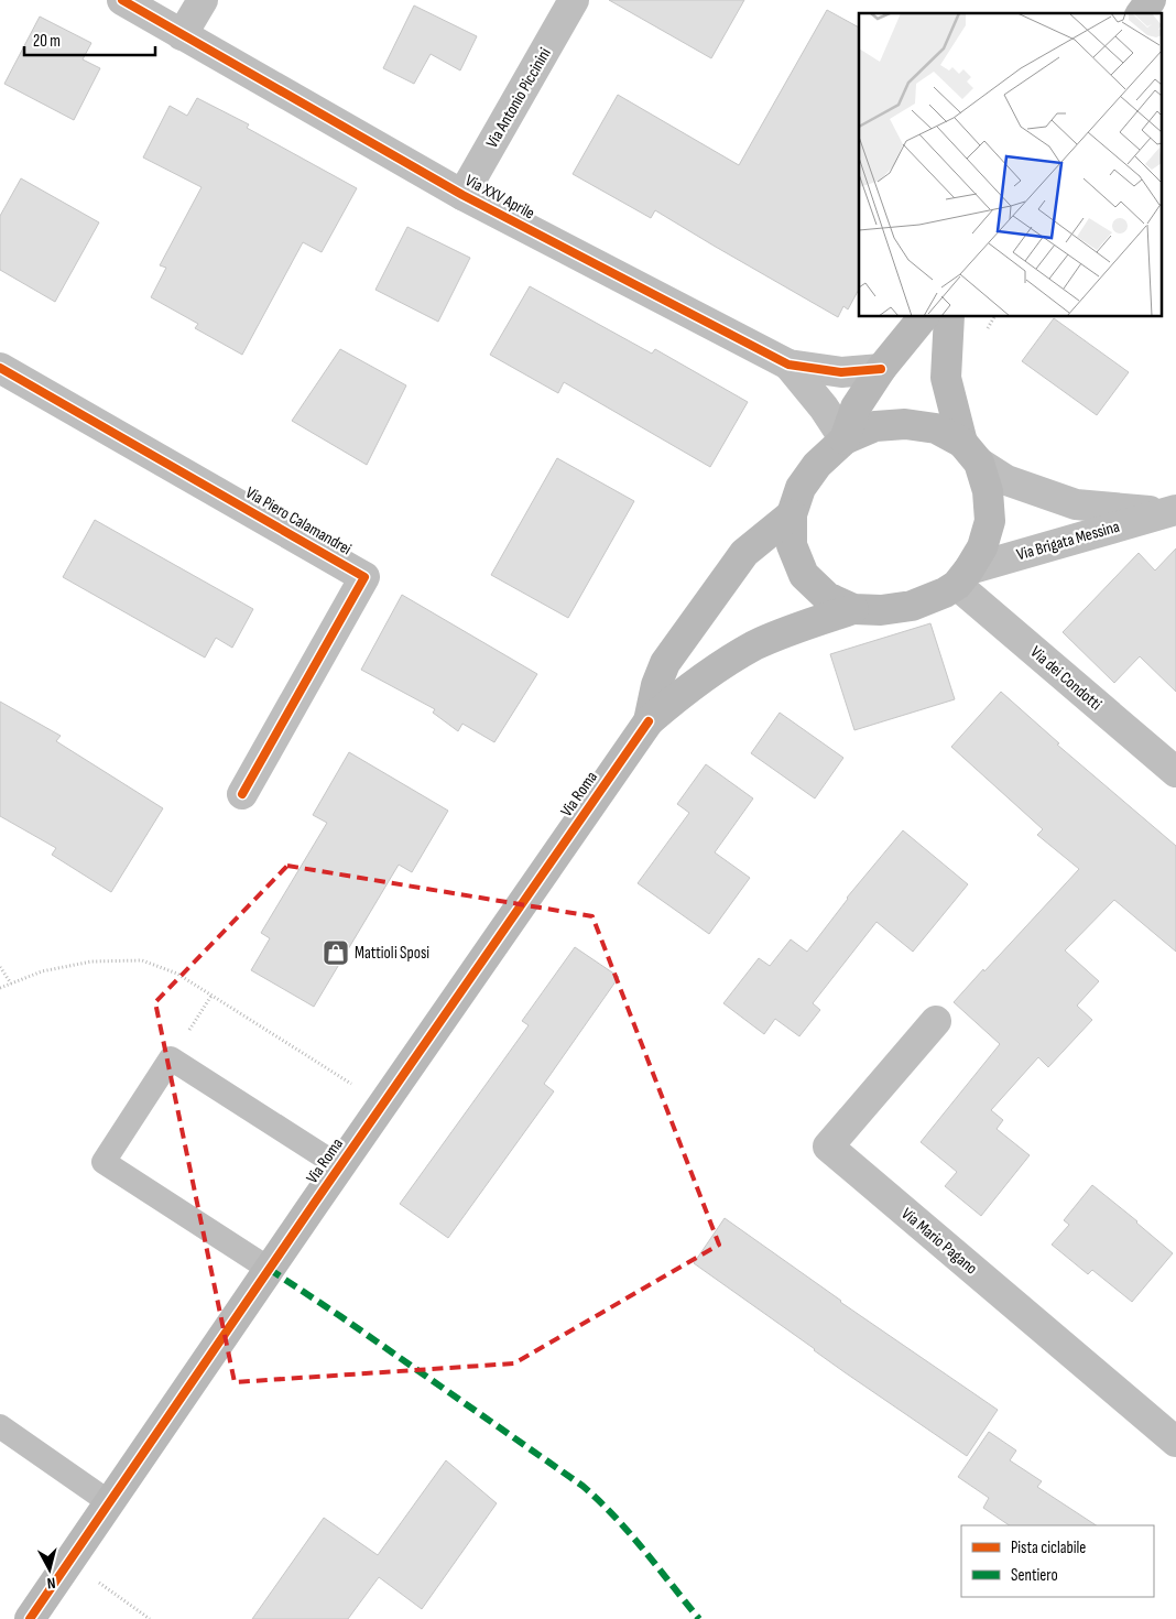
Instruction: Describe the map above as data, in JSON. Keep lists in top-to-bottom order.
{
  "streets": {
    "main road": ["Via Roma"],
    "street": [
      "Via Antonio Piccinini",
      "Via XXV Aprile",
      "Via Piero Calamandrei",
      "Via Brigata Messina",
      "Via dei Condotti",
      "Via Mario Pagano"
    ]
  },
  "crossings": [
    ["Via Antonio Piccinini", "Via XXV Aprile"],
    ["Via XXV Aprile", "Via Brigata Messina"],
    ["Via XXV Aprile", "Via dei Condotti"],
    ["Via XXV Aprile", "Via Roma"],
    ["Via Brigata Messina", "Via dei Condotti"],
    ["Via Brigata Messina", "Via Roma"],
    ["Via dei Condotti", "Via Roma"]
  ],
  "places": {
    "shop": ["Mattioli Sposi"]
  },
  "legend": ["Pista ciclabile", "Sentiero"],
  "scale_bar": "20 m",
  "north": "bottom"
}
